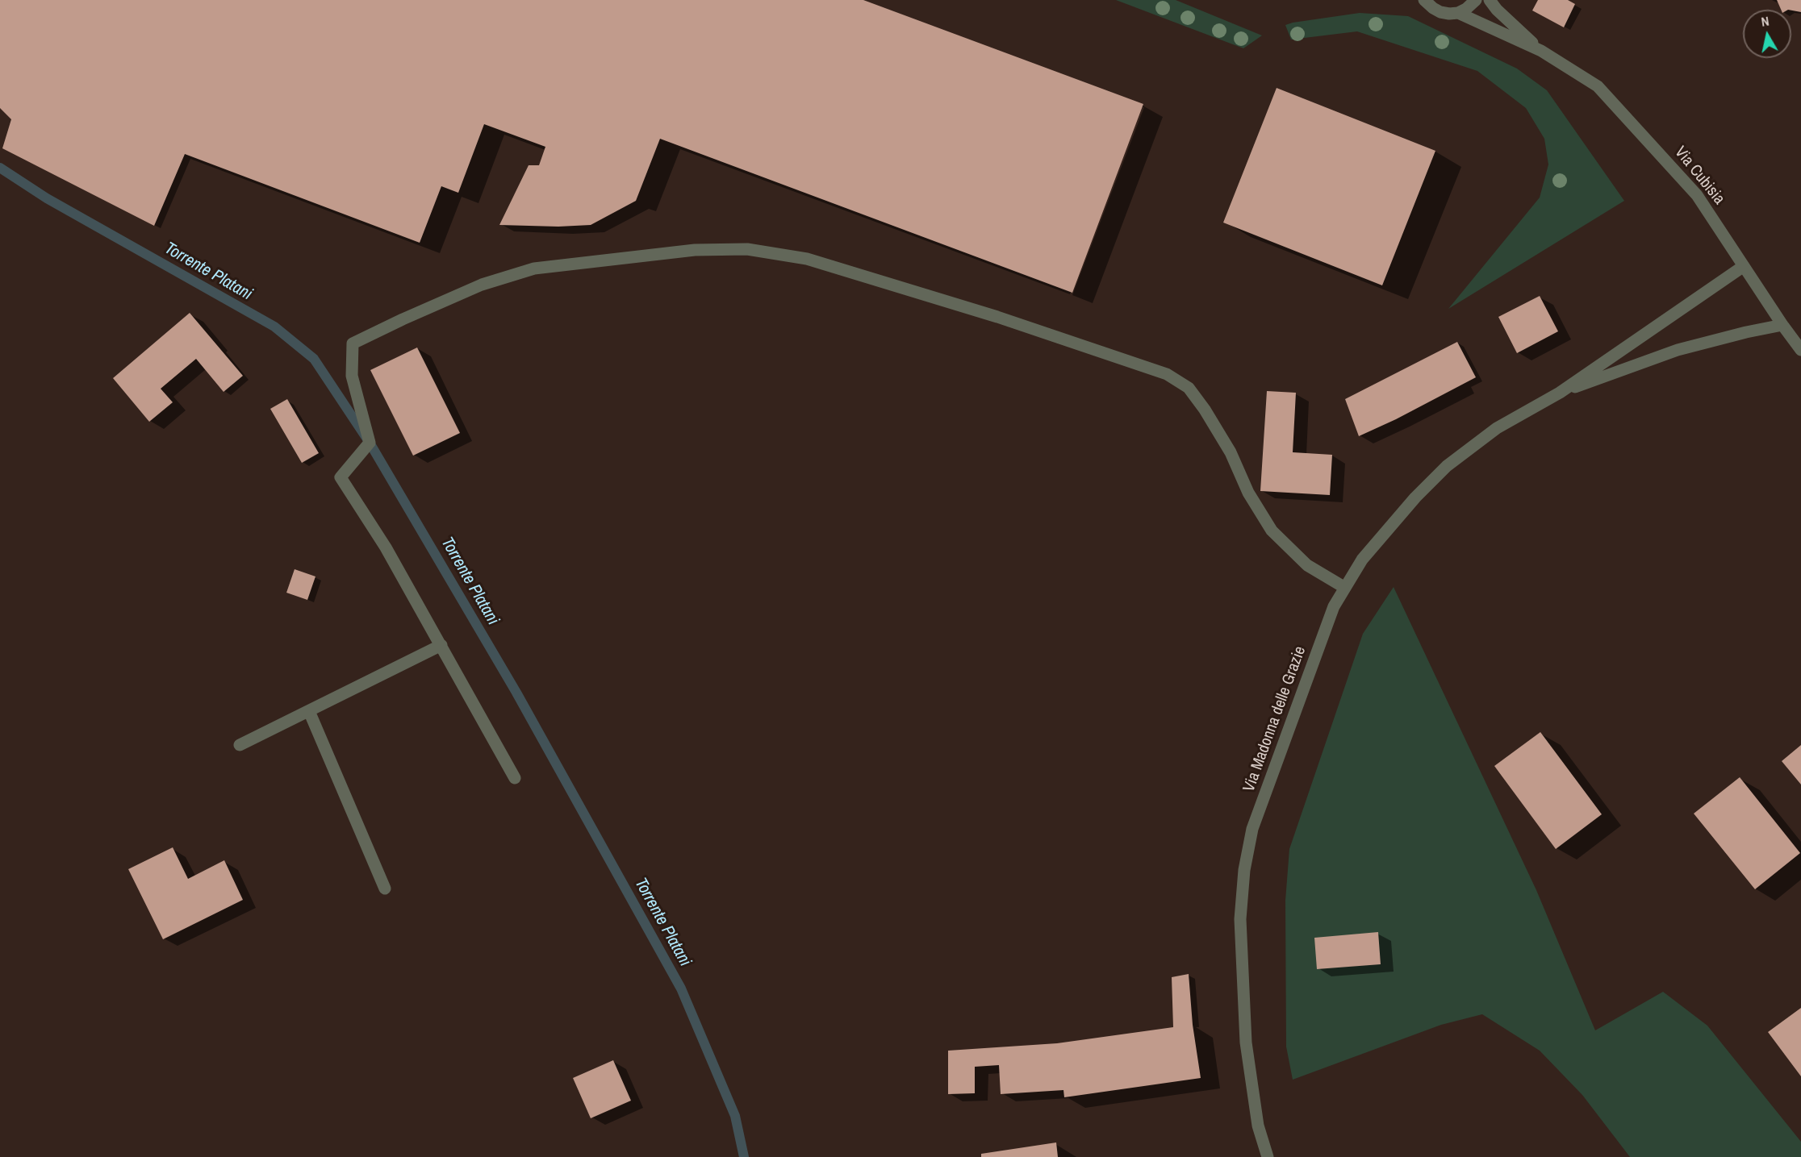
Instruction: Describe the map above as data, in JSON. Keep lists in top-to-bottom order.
{
  "streets": {
    "street": ["Via Cubisia", "Via Madonna delle Grazie"]
  },
  "water": ["Torrente Platani"],
  "north": "top"
}
